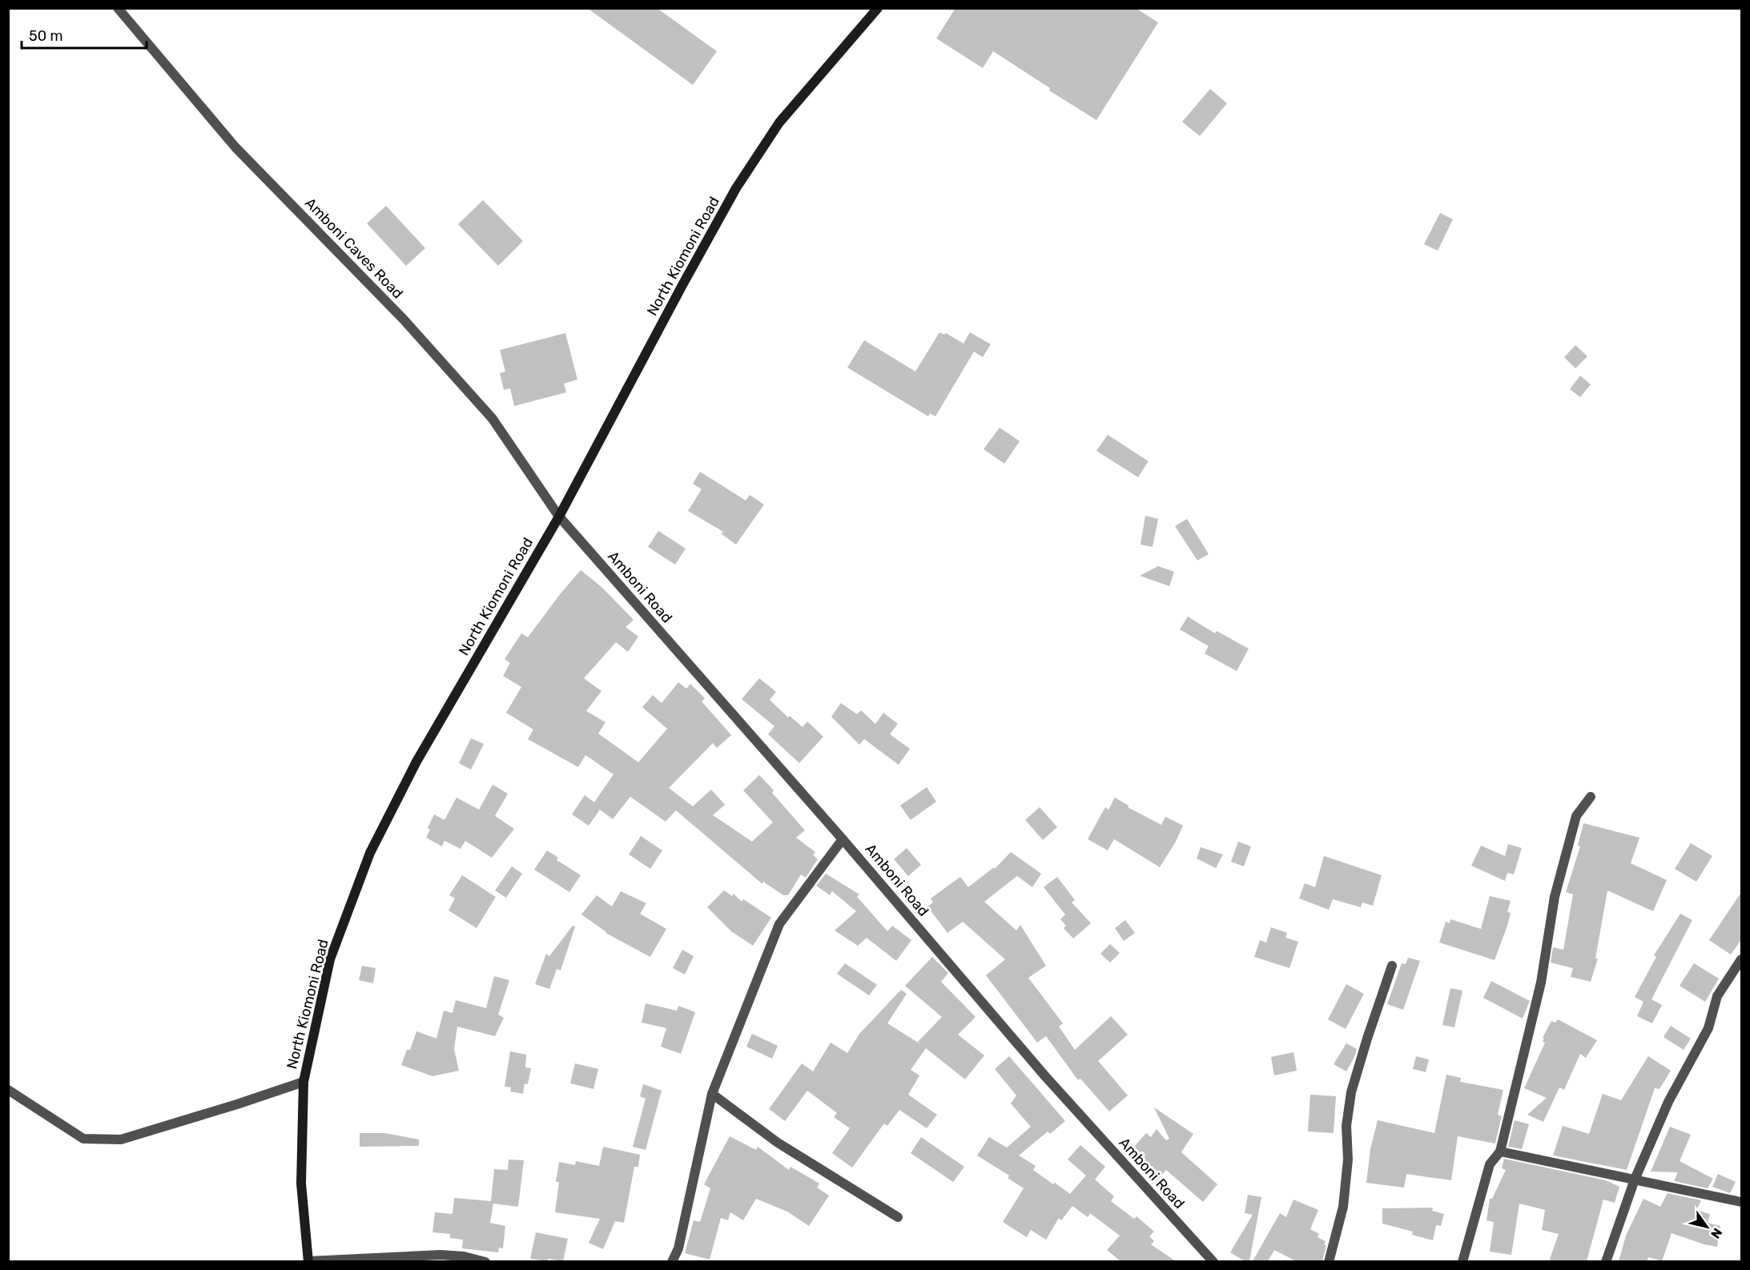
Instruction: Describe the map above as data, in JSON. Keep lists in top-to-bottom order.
{
  "streets": {
    "main road": ["North Kiomoni Road"],
    "street": ["Amboni Caves Road", "Amboni Road"]
  },
  "crossings": [
    ["Amboni Caves Road", "North Kiomoni Road"],
    ["Amboni Caves Road", "Amboni Road"],
    ["North Kiomoni Road", "Amboni Road"]
  ],
  "scale_bar": "50 m",
  "north": "bottom right"
}
